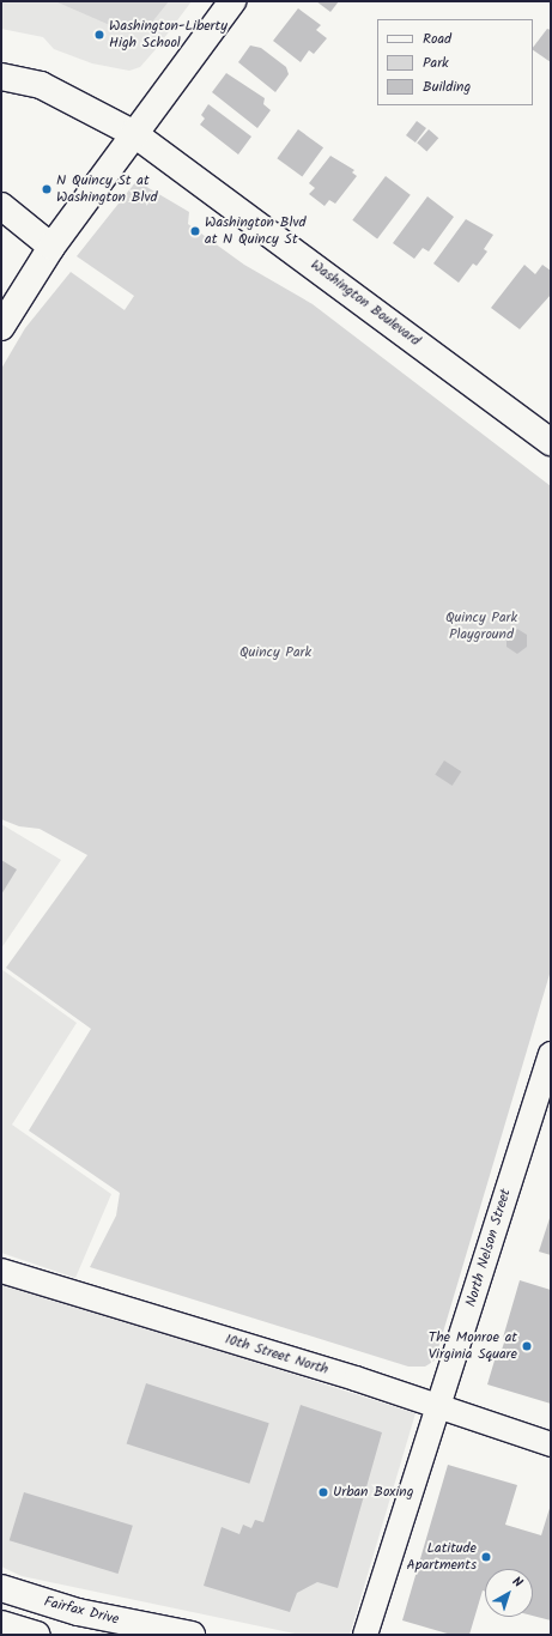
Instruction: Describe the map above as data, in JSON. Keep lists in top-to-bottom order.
{
  "streets": {
    "main road": ["Washington Boulevard", "Fairfax Drive"],
    "street": ["North Nelson Street", "10th Street North"]
  },
  "crossings": [
    ["North Nelson Street", "10th Street North"]
  ],
  "parks": ["Quincy Park Playground", "Quincy Park"],
  "places": [
    "Washington-Liberty High School",
    "N Quincy St at Washington Blvd",
    "Washington Blvd at N Quincy St",
    "The Monroe at Virginia Square",
    "Urban Boxing",
    "Latitude Apartments"
  ],
  "legend": ["Road", "Park", "Building"],
  "north": "top right"
}
